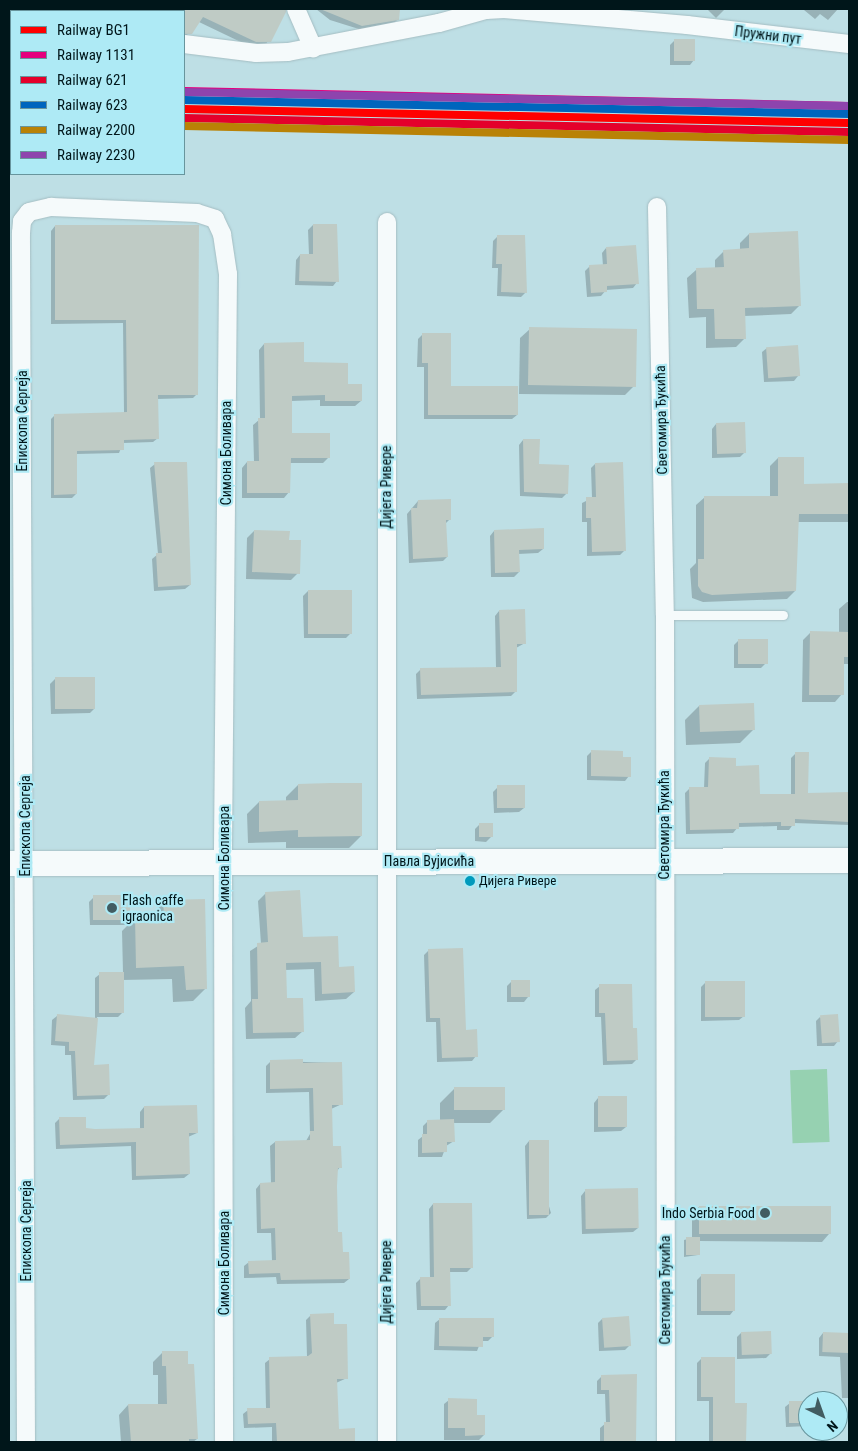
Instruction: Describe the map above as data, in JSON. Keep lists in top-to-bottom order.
{
  "streets": {
    "street": [
      "Пружни пут",
      "Светомира Ђукића",
      "Епископа Сергеја",
      "Симона Боливара",
      "Дијега Ривере",
      "Павла Вујисића"
    ]
  },
  "crossings": [
    ["Светомира Ђукића", "Павла Вујисића"],
    ["Епископа Сергеја", "Симона Боливара"],
    ["Епископа Сергеја", "Павла Вујисића"],
    ["Симона Боливара", "Павла Вујисића"],
    ["Дијега Ривере", "Павла Вујисића"]
  ],
  "places": ["Дијега Ривере", "Flash caffe igraonica", "Indo Serbia Food"],
  "lines": [
    "rail line 1131",
    "rail line 2230",
    "rail line 623",
    "rail line BG1",
    "rail line 621",
    "rail line 2200"
  ],
  "legend": [
    "Railway BG1",
    "Railway 1131",
    "Railway 621",
    "Railway 623",
    "Railway 2200",
    "Railway 2230"
  ],
  "north": "bottom right"
}
